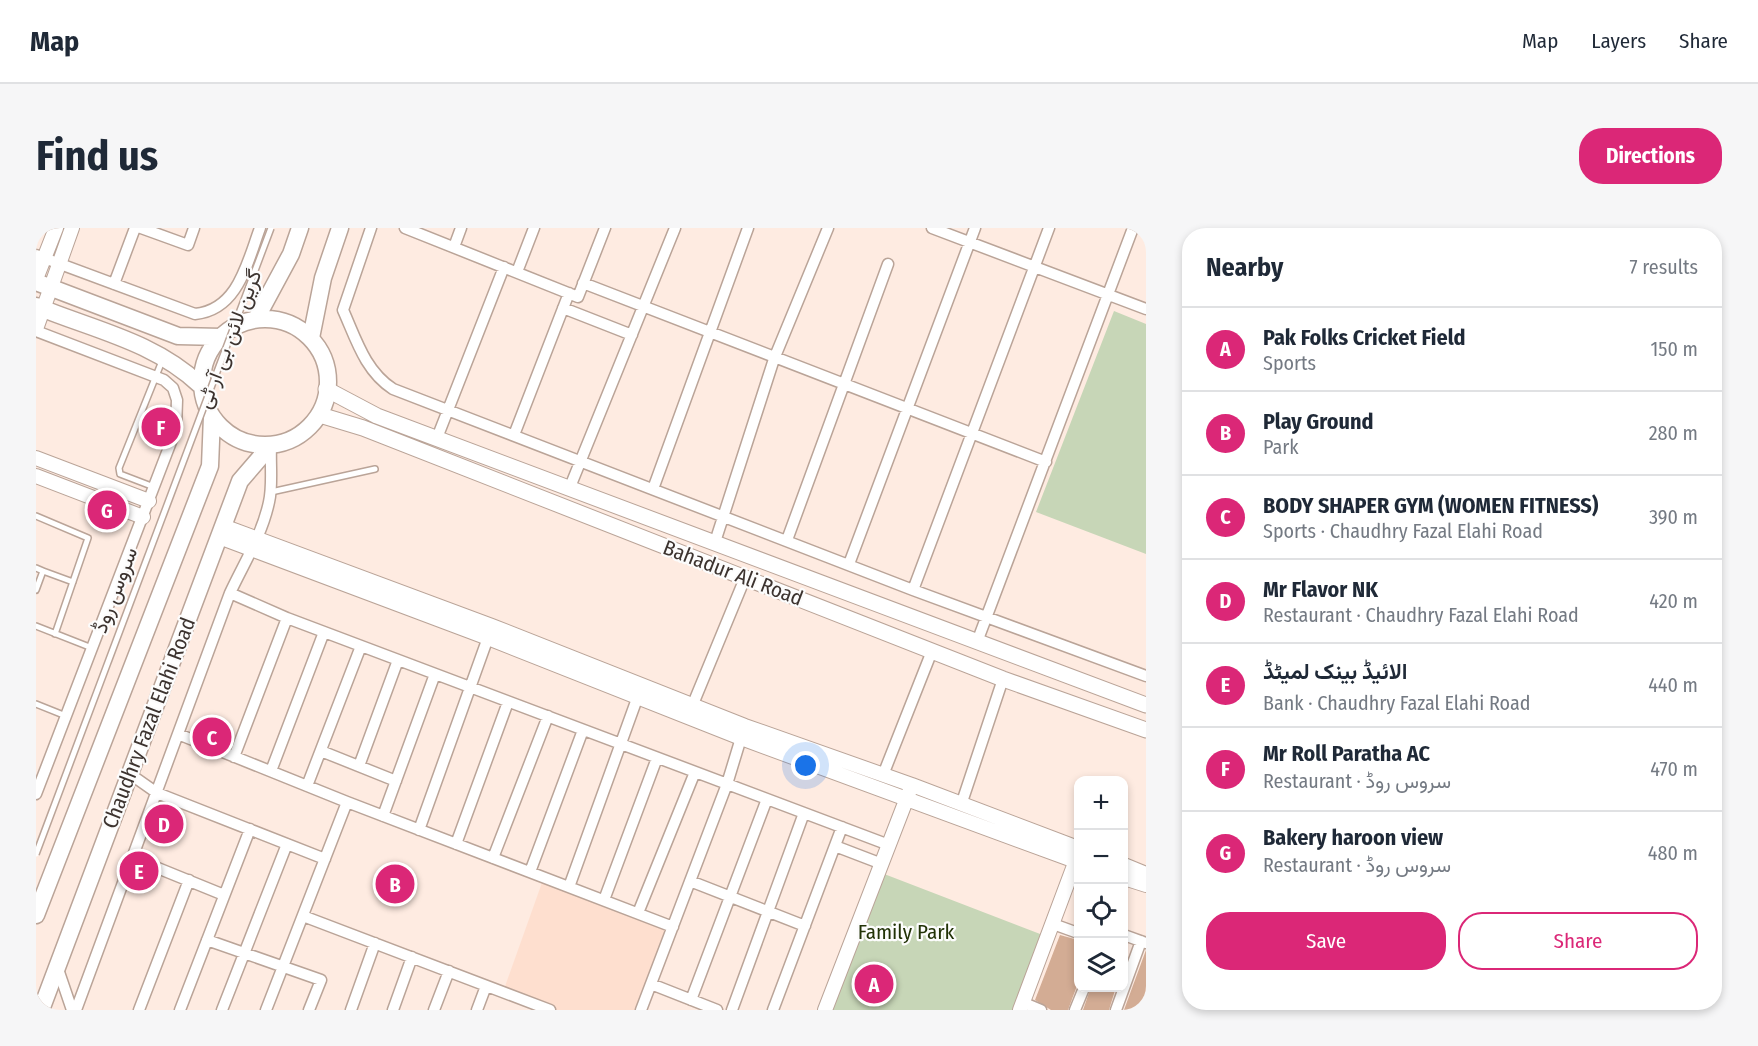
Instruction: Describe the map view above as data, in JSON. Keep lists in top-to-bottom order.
{
  "streets": {
    "main road": ["Bahadur Ali Road", "Chaudhry Fazal Elahi Road"],
    "street": ["سروس روڈ"],
    "lane": ["گرین لائن بی آر ٹی"]
  },
  "crossings": [
    ["Bahadur Ali Road", "Chaudhry Fazal Elahi Road"]
  ],
  "parks": ["Family Park"],
  "page": {
    "header": "Map",
    "nav": ["Map", "Layers", "Share"],
    "buttons": [
      "Directions",
      ["Save", "Share"]
    ],
    "title": "Find us",
    "heading": ["Nearby", "7 results"],
    "list": [
      {
        "mark": "A",
        "name": "Pak Folks Cricket Field",
        "note": "Sports",
        "value": "150 m"
      },
      {
        "mark": "B",
        "name": "Play Ground",
        "note": "Park",
        "value": "280 m"
      },
      {
        "mark": "C",
        "name": "BODY SHAPER GYM (WOMEN FITNESS)",
        "note": "Sports · Chaudhry Fazal Elahi Road",
        "value": "390 m"
      },
      {
        "mark": "D",
        "name": "Mr Flavor NK",
        "note": "Restaurant · Chaudhry Fazal Elahi Road",
        "value": "420 m"
      },
      {
        "mark": "E",
        "name": "الائیڈ بینک لمیٹڈ",
        "note": "Bank · Chaudhry Fazal Elahi Road",
        "value": "440 m"
      },
      {
        "mark": "F",
        "name": "Mr Roll Paratha AC",
        "note": "Restaurant · سروس روڈ",
        "value": "470 m"
      },
      {
        "mark": "G",
        "name": "Bakery haroon view",
        "note": "Restaurant · سروس روڈ",
        "value": "480 m"
      }
    ],
    "pins": [
      "F",
      "G",
      "C",
      "D",
      "E",
      "B",
      "A"
    ],
    "map_buttons": ["+", "−"]
  }
}
